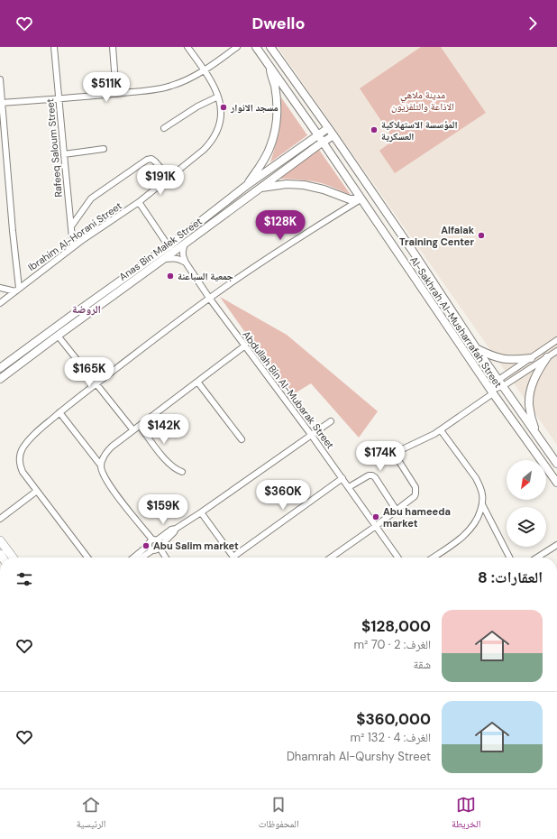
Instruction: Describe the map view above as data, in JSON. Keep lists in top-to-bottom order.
{
  "streets": {
    "main road": ["Anas Bin Malek Street", "Al-Sakhrah Al-Musharrafah Street"],
    "street": ["Rafeeq Saloum Street", "Ibrahim Al-Horani Street", "Abdullah Bin Al-Mubarak Street"]
  },
  "crossings": [
    ["Rafeeq Saloum Street", "Ibrahim Al-Horani Street"],
    ["Anas Bin Malek Street", "Al-Sakhrah Al-Musharrafah Street"]
  ],
  "districts": ["الروضة"],
  "parks": ["مدينة ملاهي الاذاعة والتلفزيون"],
  "places": [
    "مسجد الانوار",
    "المؤسسة الاستهلاكية العسكرية",
    "Alfalak Training Center",
    "جمعية السباعنة",
    "Abu hameeda market",
    "Abu Salim market"
  ],
  "north": "bottom left",
  "page": {
    "header": "Dwello",
    "price": [
      "$511K",
      "$191K",
      "$128K",
      "$165K",
      "$142K",
      "$174K",
      "$360K",
      "$159K"
    ],
    "heading": "العقارات: 8",
    "list": [
      {
        "name": "$128,000",
        "note": "الغرف: 2 · 70 m² · شقة"
      },
      {
        "name": "$360,000",
        "note": "الغرف: 4 · 132 m² · Dhamrah Al-Qurshy Street"
      }
    ],
    "tabs": ["الخريطة", "المحفوظات", "الرئيسية"]
  }
}
